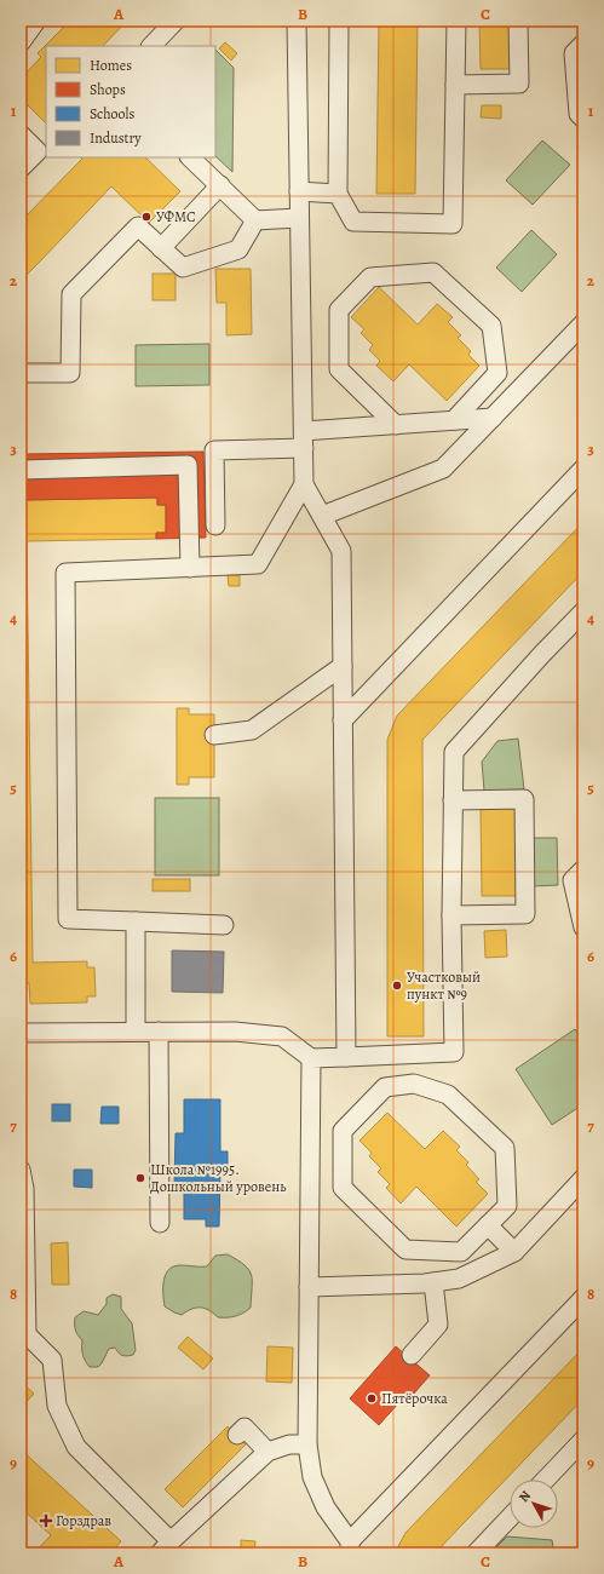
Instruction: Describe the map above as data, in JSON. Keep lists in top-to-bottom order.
{
  "places": {
    "other": [
      "УФМС",
      "Участковый пункт №9",
      "Школа №1995. Дошкольный уровень",
      "Пятёрочка"
    ],
    "health": ["Горздрав"]
  },
  "legend": [
    "Homes",
    "Shops",
    "Schools",
    "Industry"
  ],
  "north": "top left",
  "grid": {
    "columns": ["A", "B", "C"],
    "rows": [
      "1",
      "2",
      "3",
      "4",
      "5",
      "6",
      "7",
      "8",
      "9"
    ]
  }
}
